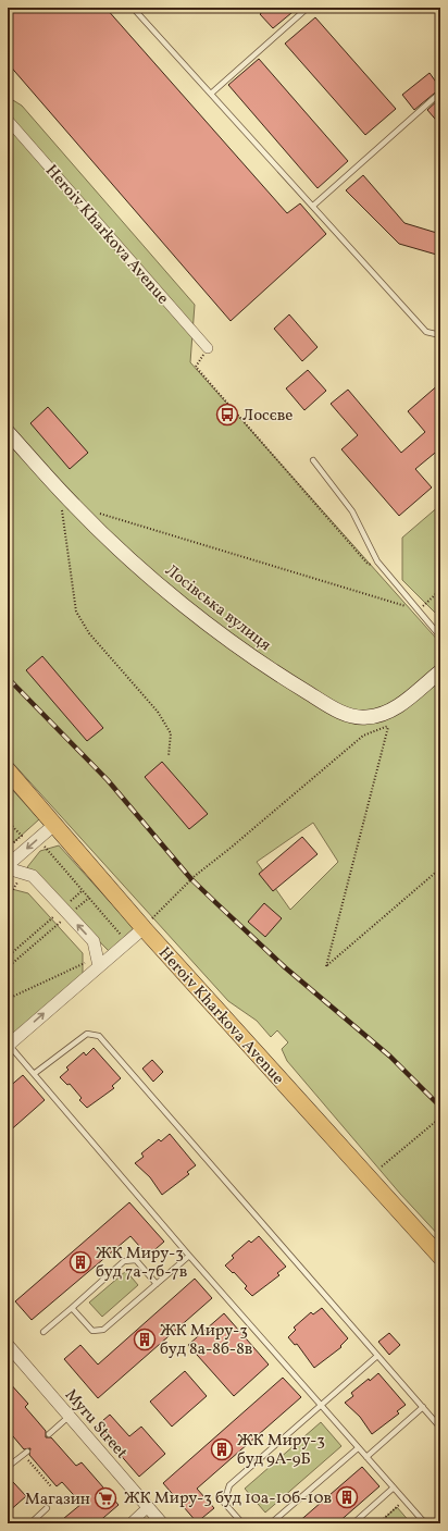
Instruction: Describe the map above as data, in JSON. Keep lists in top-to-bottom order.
{
  "streets": {
    "main road": ["Heroiv Kharkova Avenue", "Лосівська вулиця"],
    "street": ["Myru Street"]
  },
  "places": {
    "bus stop": ["Лосєве"],
    "building": [
      "ЖК Миру-3 буд 7а-7б-7в",
      "ЖК Миру-3 буд 8а-8б-8в",
      "ЖК Миру-3 буд 9А-9Б",
      "ЖК Миру-3 буд 10а-10б-10в"
    ],
    "supermarket": ["Магазин"]
  }
}
